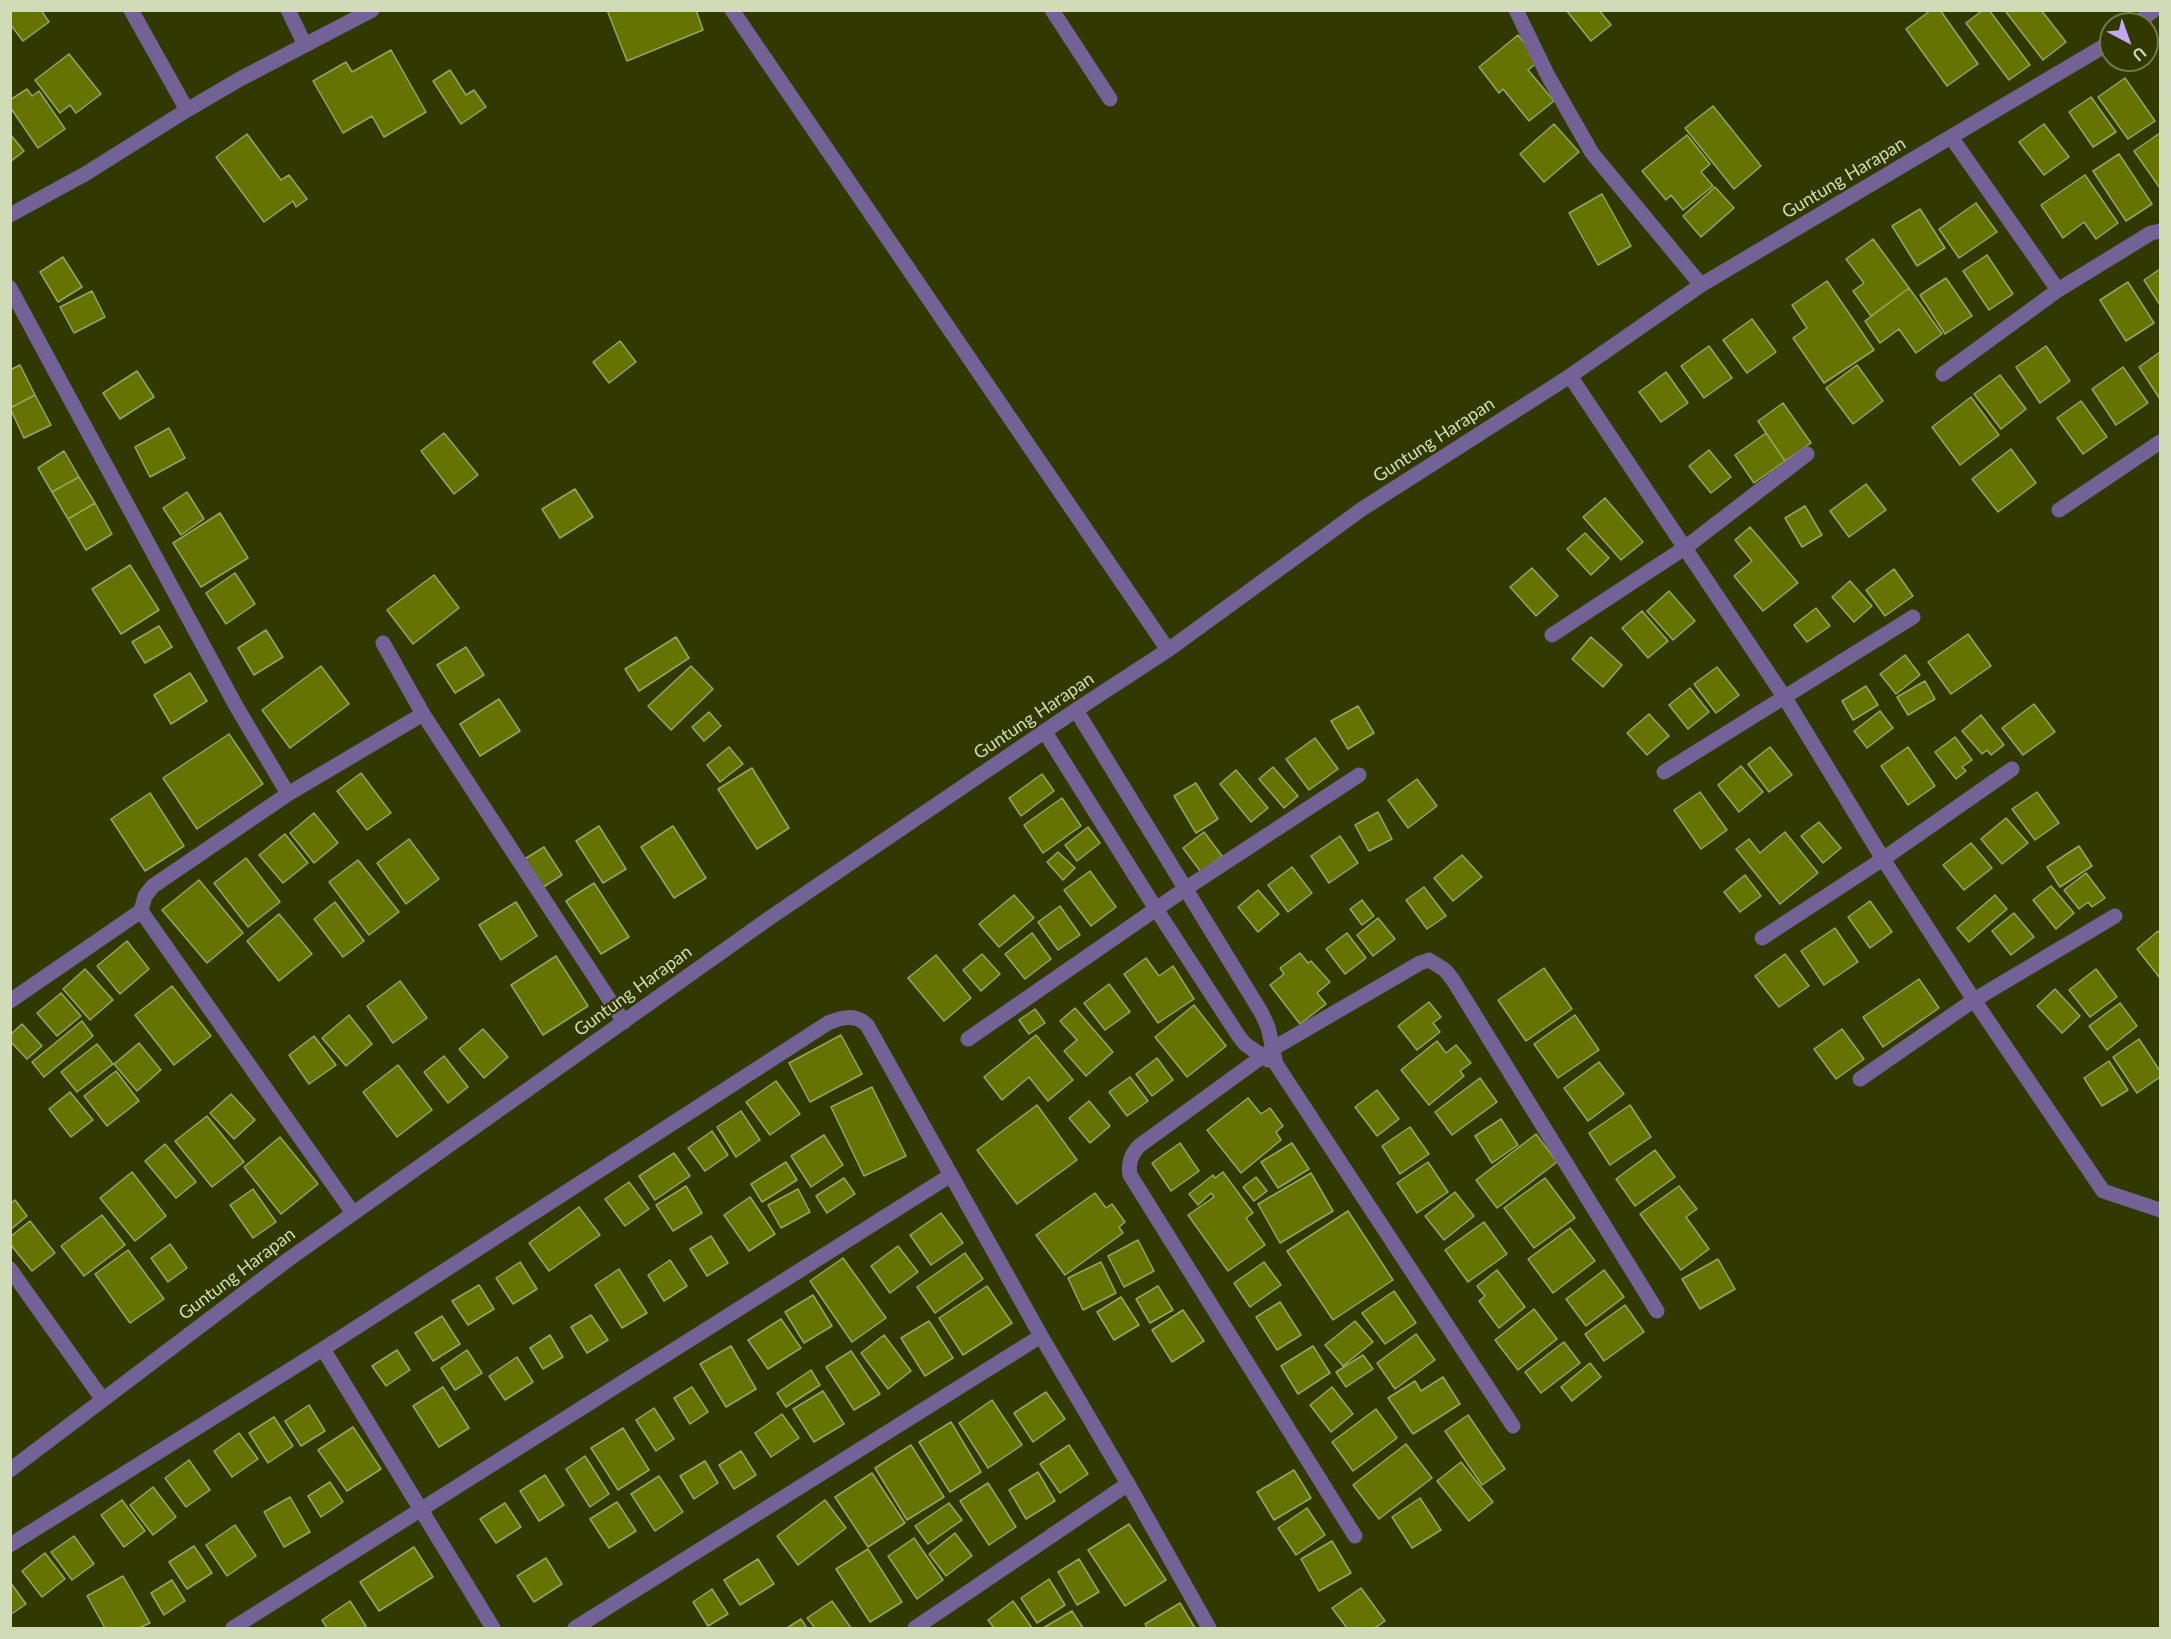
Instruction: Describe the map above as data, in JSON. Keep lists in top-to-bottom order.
{
  "streets": {
    "street": ["Guntung Harapan"]
  },
  "north": "bottom right"
}
